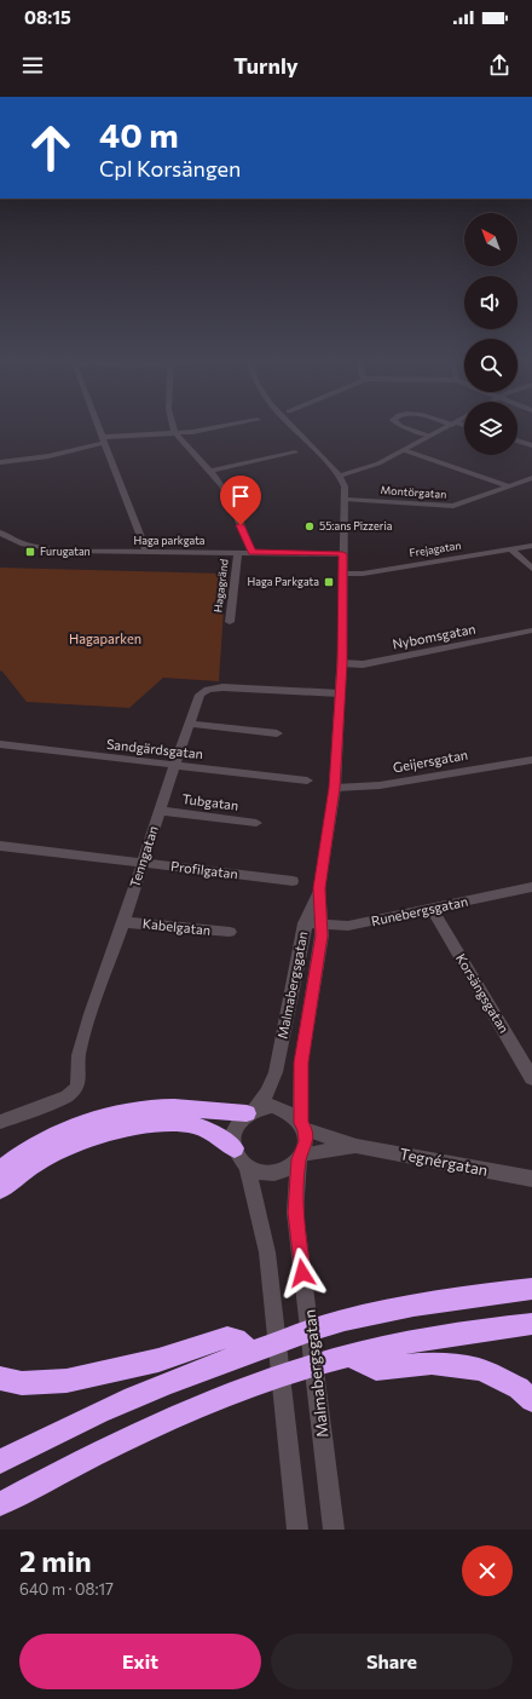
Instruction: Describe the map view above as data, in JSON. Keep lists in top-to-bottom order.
{
  "streets": {
    "street": [
      "Montörgatan",
      "Haga parkgata",
      "Frejagatan",
      "Hagagränd",
      "Nybomsgatan",
      "Sandgärdsgatan",
      "Geijersgatan",
      "Tubgatan",
      "Tenngatan",
      "Profilgatan",
      "Runebergsgatan",
      "Kabelgatan",
      "Malmabergsgatan",
      "Korsängsgatan",
      "Tegnérgatan"
    ]
  },
  "crossings": [
    ["Montörgatan", "Malmabergsgatan"],
    ["Haga parkgata", "Hagagränd"],
    ["Haga parkgata", "Malmabergsgatan"],
    ["Frejagatan", "Malmabergsgatan"],
    ["Nybomsgatan", "Malmabergsgatan"],
    ["Sandgärdsgatan", "Tenngatan"],
    ["Geijersgatan", "Malmabergsgatan"],
    ["Tubgatan", "Tenngatan"],
    ["Tenngatan", "Profilgatan"],
    ["Tenngatan", "Kabelgatan"],
    ["Tenngatan", "Malmabergsgatan"],
    ["Runebergsgatan", "Malmabergsgatan"],
    ["Runebergsgatan", "Korsängsgatan"],
    ["Malmabergsgatan", "Tegnérgatan"]
  ],
  "parks": ["Hagaparken"],
  "places": {
    "other": ["55:ans Pizzeria"],
    "transit": ["Furugatan", "Haga Parkgata"]
  },
  "north": "top left",
  "page": {
    "status": "08:15",
    "header": "Turnly",
    "turn": ["40 m", "Cpl Korsängen"],
    "heading": ["2 min", "640 m · 08:17"],
    "buttons": ["Exit", "Share"]
  }
}
